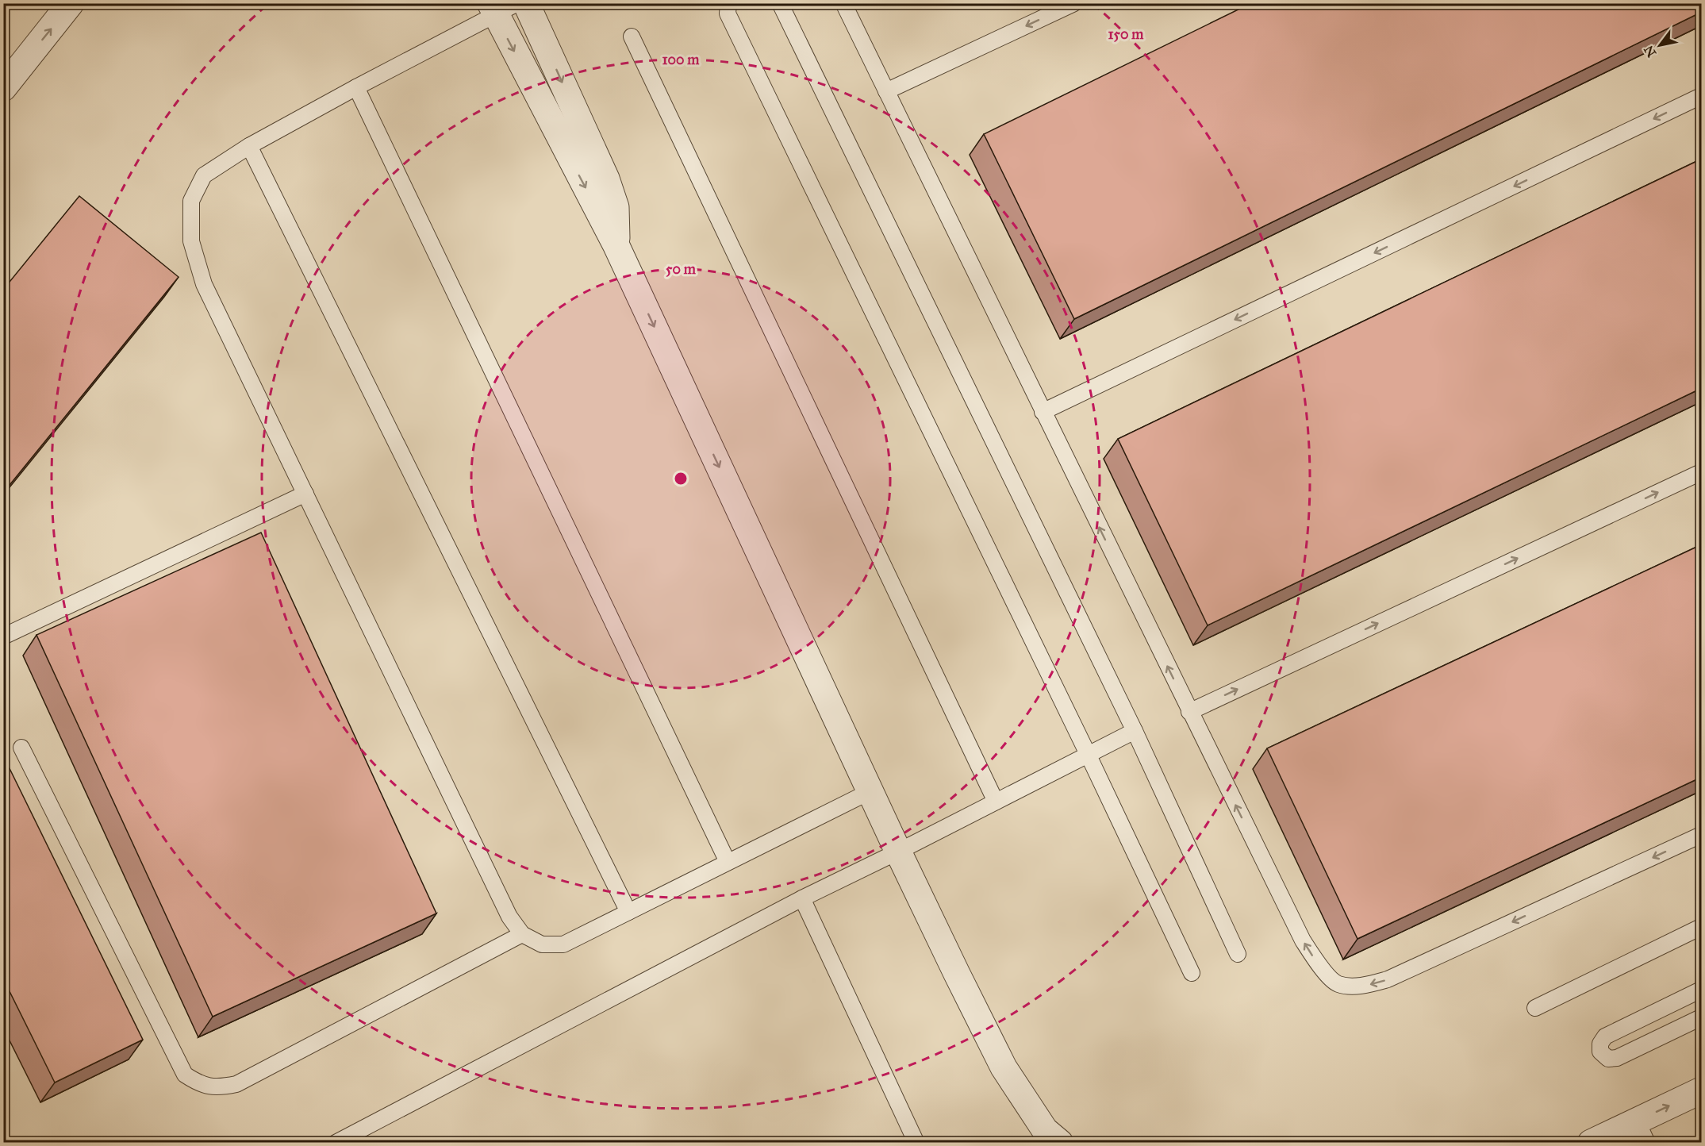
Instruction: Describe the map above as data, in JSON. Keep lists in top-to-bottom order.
{
  "north": "bottom left",
  "rings": ["150 m", "100 m", "50 m"]
}
